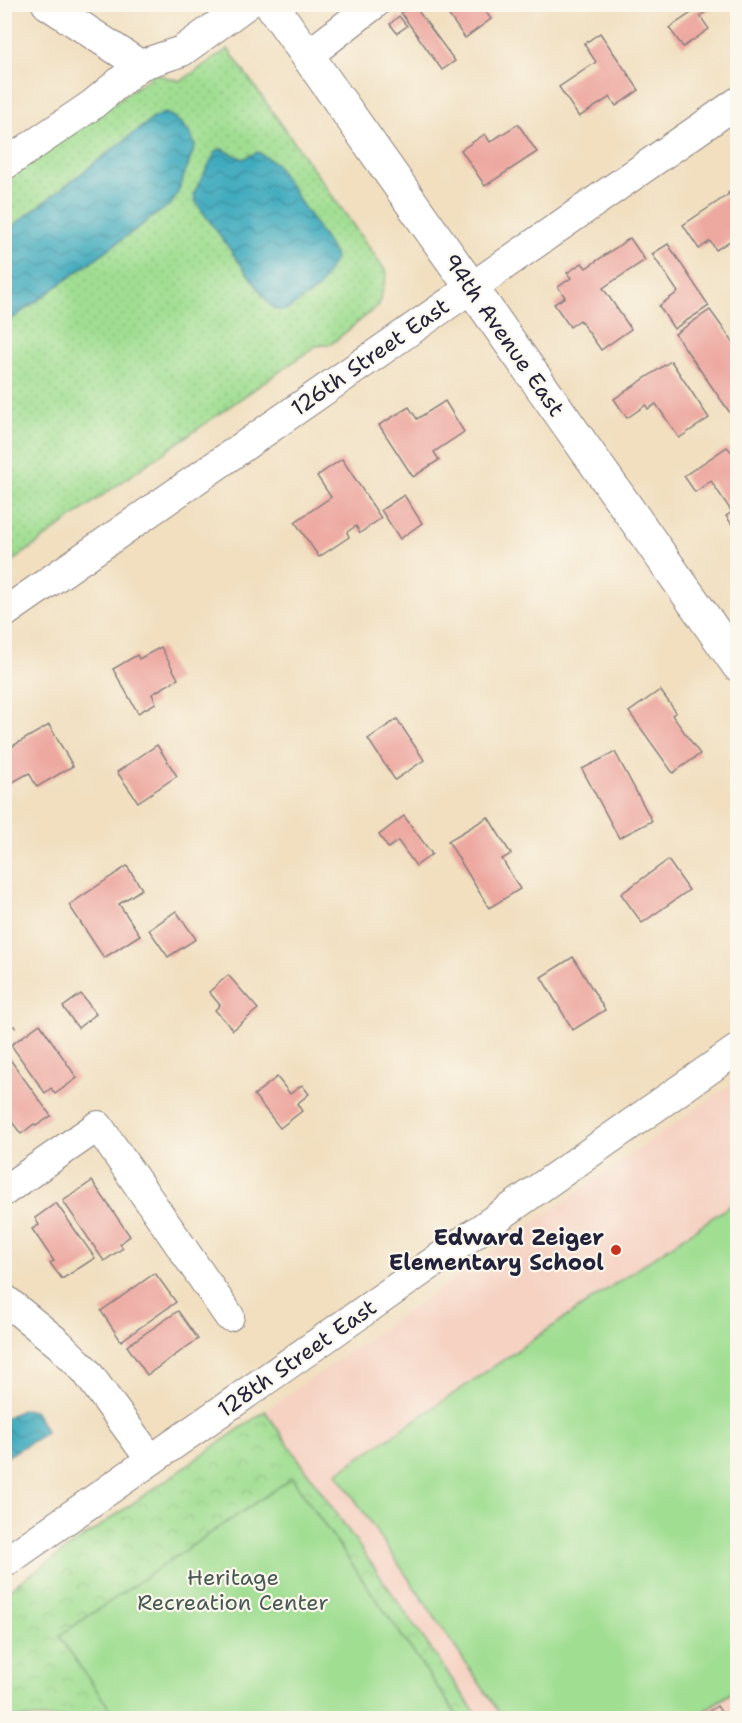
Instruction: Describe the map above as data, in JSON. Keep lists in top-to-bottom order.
{
  "streets": {
    "main road": ["94th Avenue East"],
    "street": ["126th Street East", "128th Street East"]
  },
  "crossings": [
    ["94th Avenue East", "126th Street East"]
  ],
  "parks": ["Heritage Recreation Center"],
  "places": ["Edward Zeiger Elementary School"]
}
